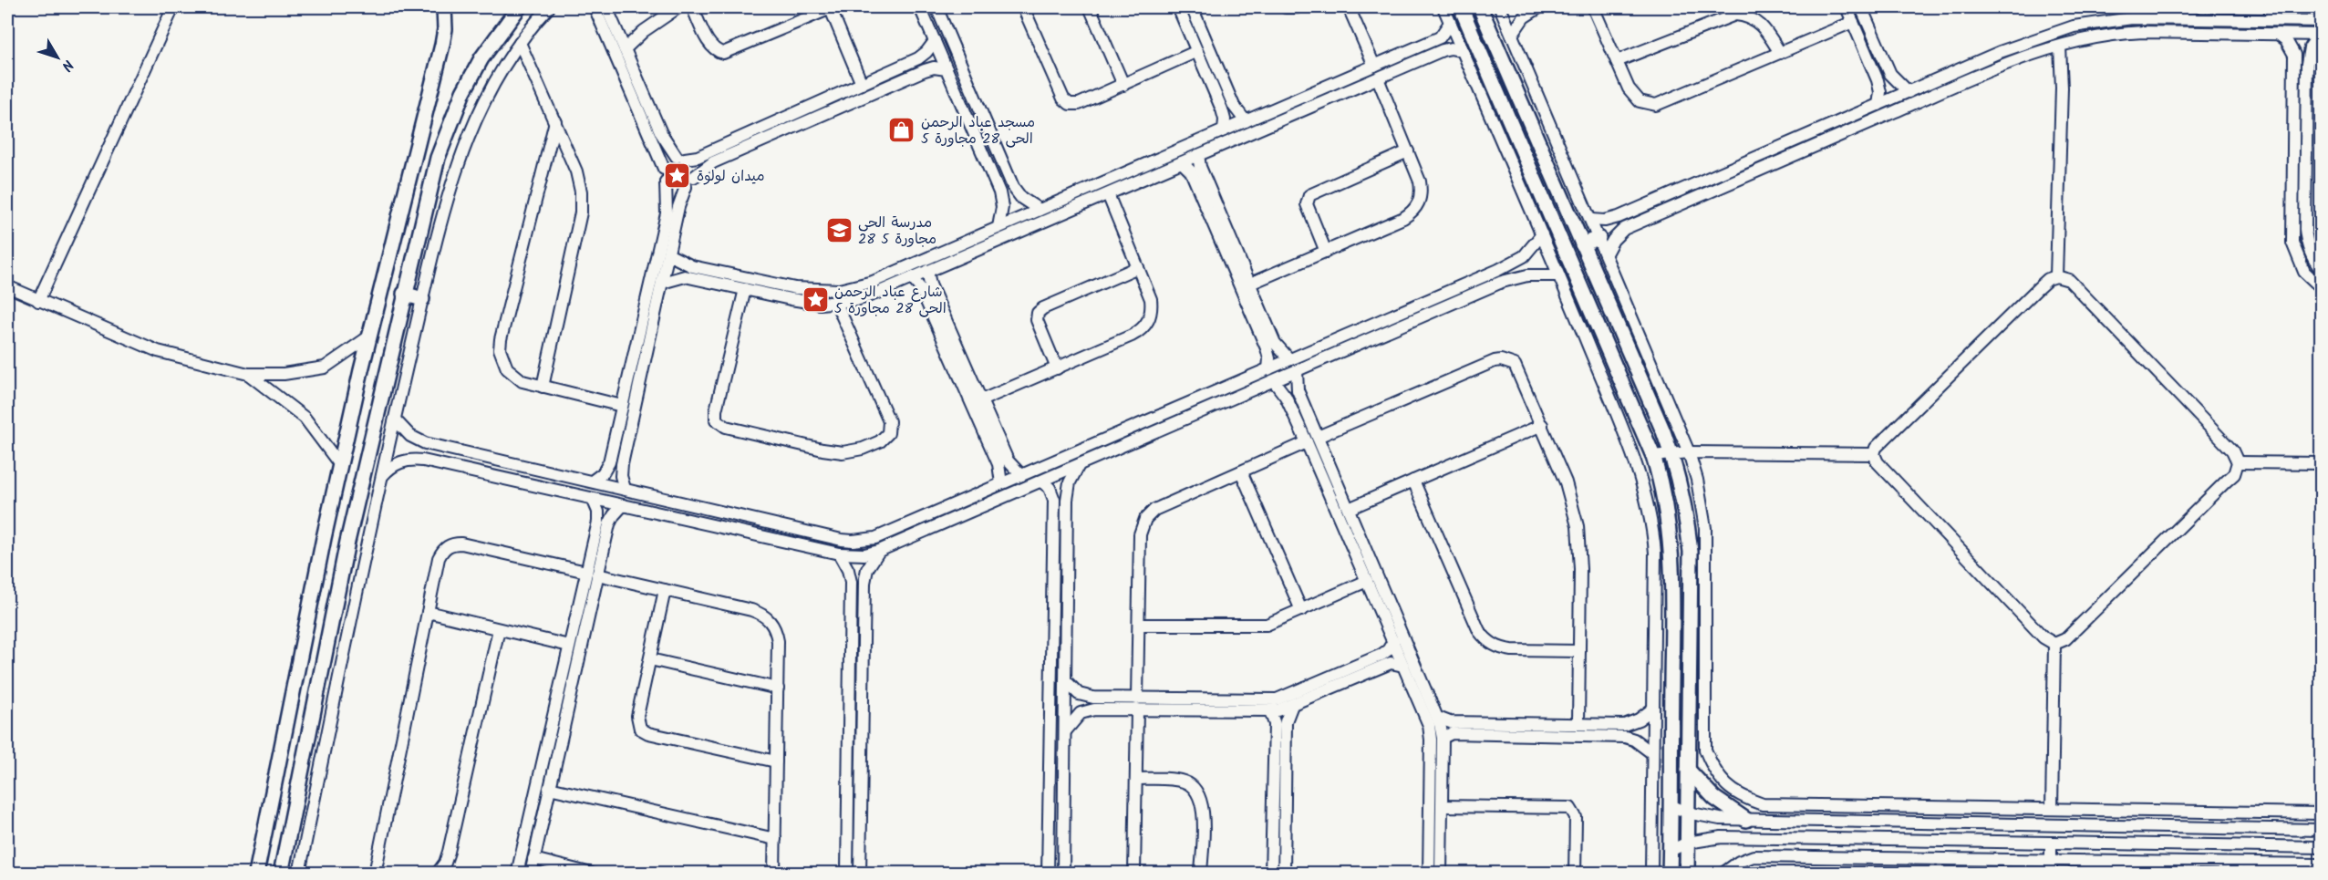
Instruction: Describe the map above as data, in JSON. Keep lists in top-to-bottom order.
{
  "places": {
    "shop": ["مسجد عباد الرحمن الحى 28 مجاورة 5"],
    "place": ["ميدان لولوة", "شارع عباد الرحمن الحى 28 مجاورة 5"],
    "school or university": ["مدرسة الحى 28 مجاورة 5"]
  },
  "north": "bottom right"
}
